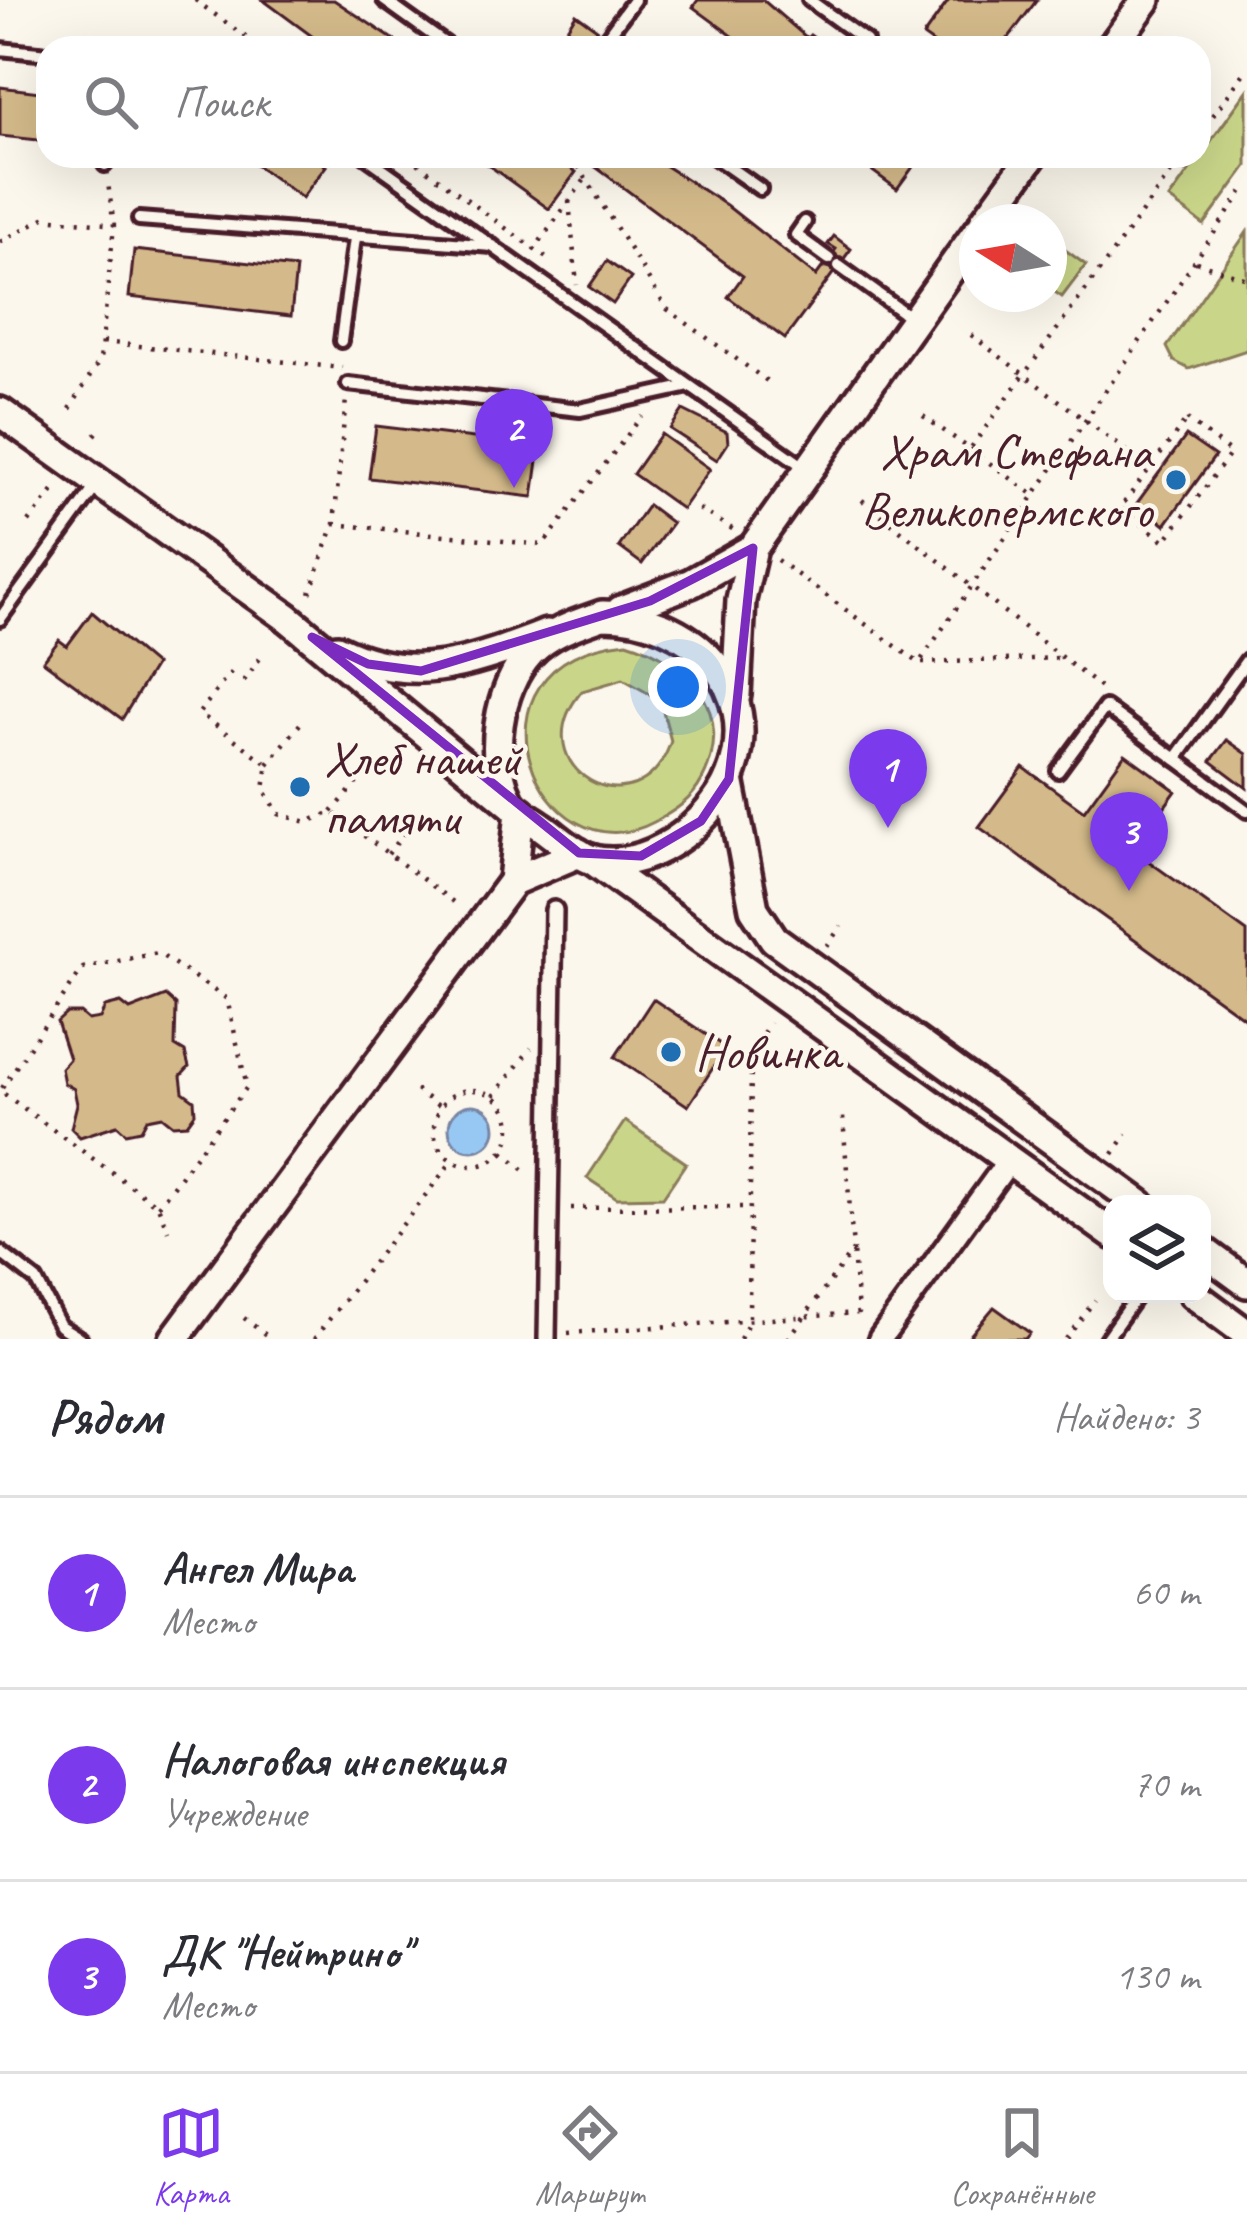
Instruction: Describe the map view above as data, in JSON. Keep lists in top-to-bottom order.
{
  "places": ["Храм Стефана Великопермского", "Хлеб нашей памяти", "Новинка"],
  "north": "left",
  "page": {
    "search": "Поиск",
    "pins": ["2", "1", "3"],
    "heading": ["Рядом", "Найдено: 3"],
    "list": [
      {
        "mark": "1",
        "name": "Ангел Мира",
        "note": "Место",
        "value": "60 m"
      },
      {
        "mark": "2",
        "name": "Налоговая инспекция",
        "note": "Учреждение",
        "value": "70 m"
      },
      {
        "mark": "3",
        "name": "ДК \"Нейтрино\"",
        "note": "Место",
        "value": "130 m"
      }
    ],
    "nav": ["Карта", "Маршрут", "Сохранённые"]
  }
}
